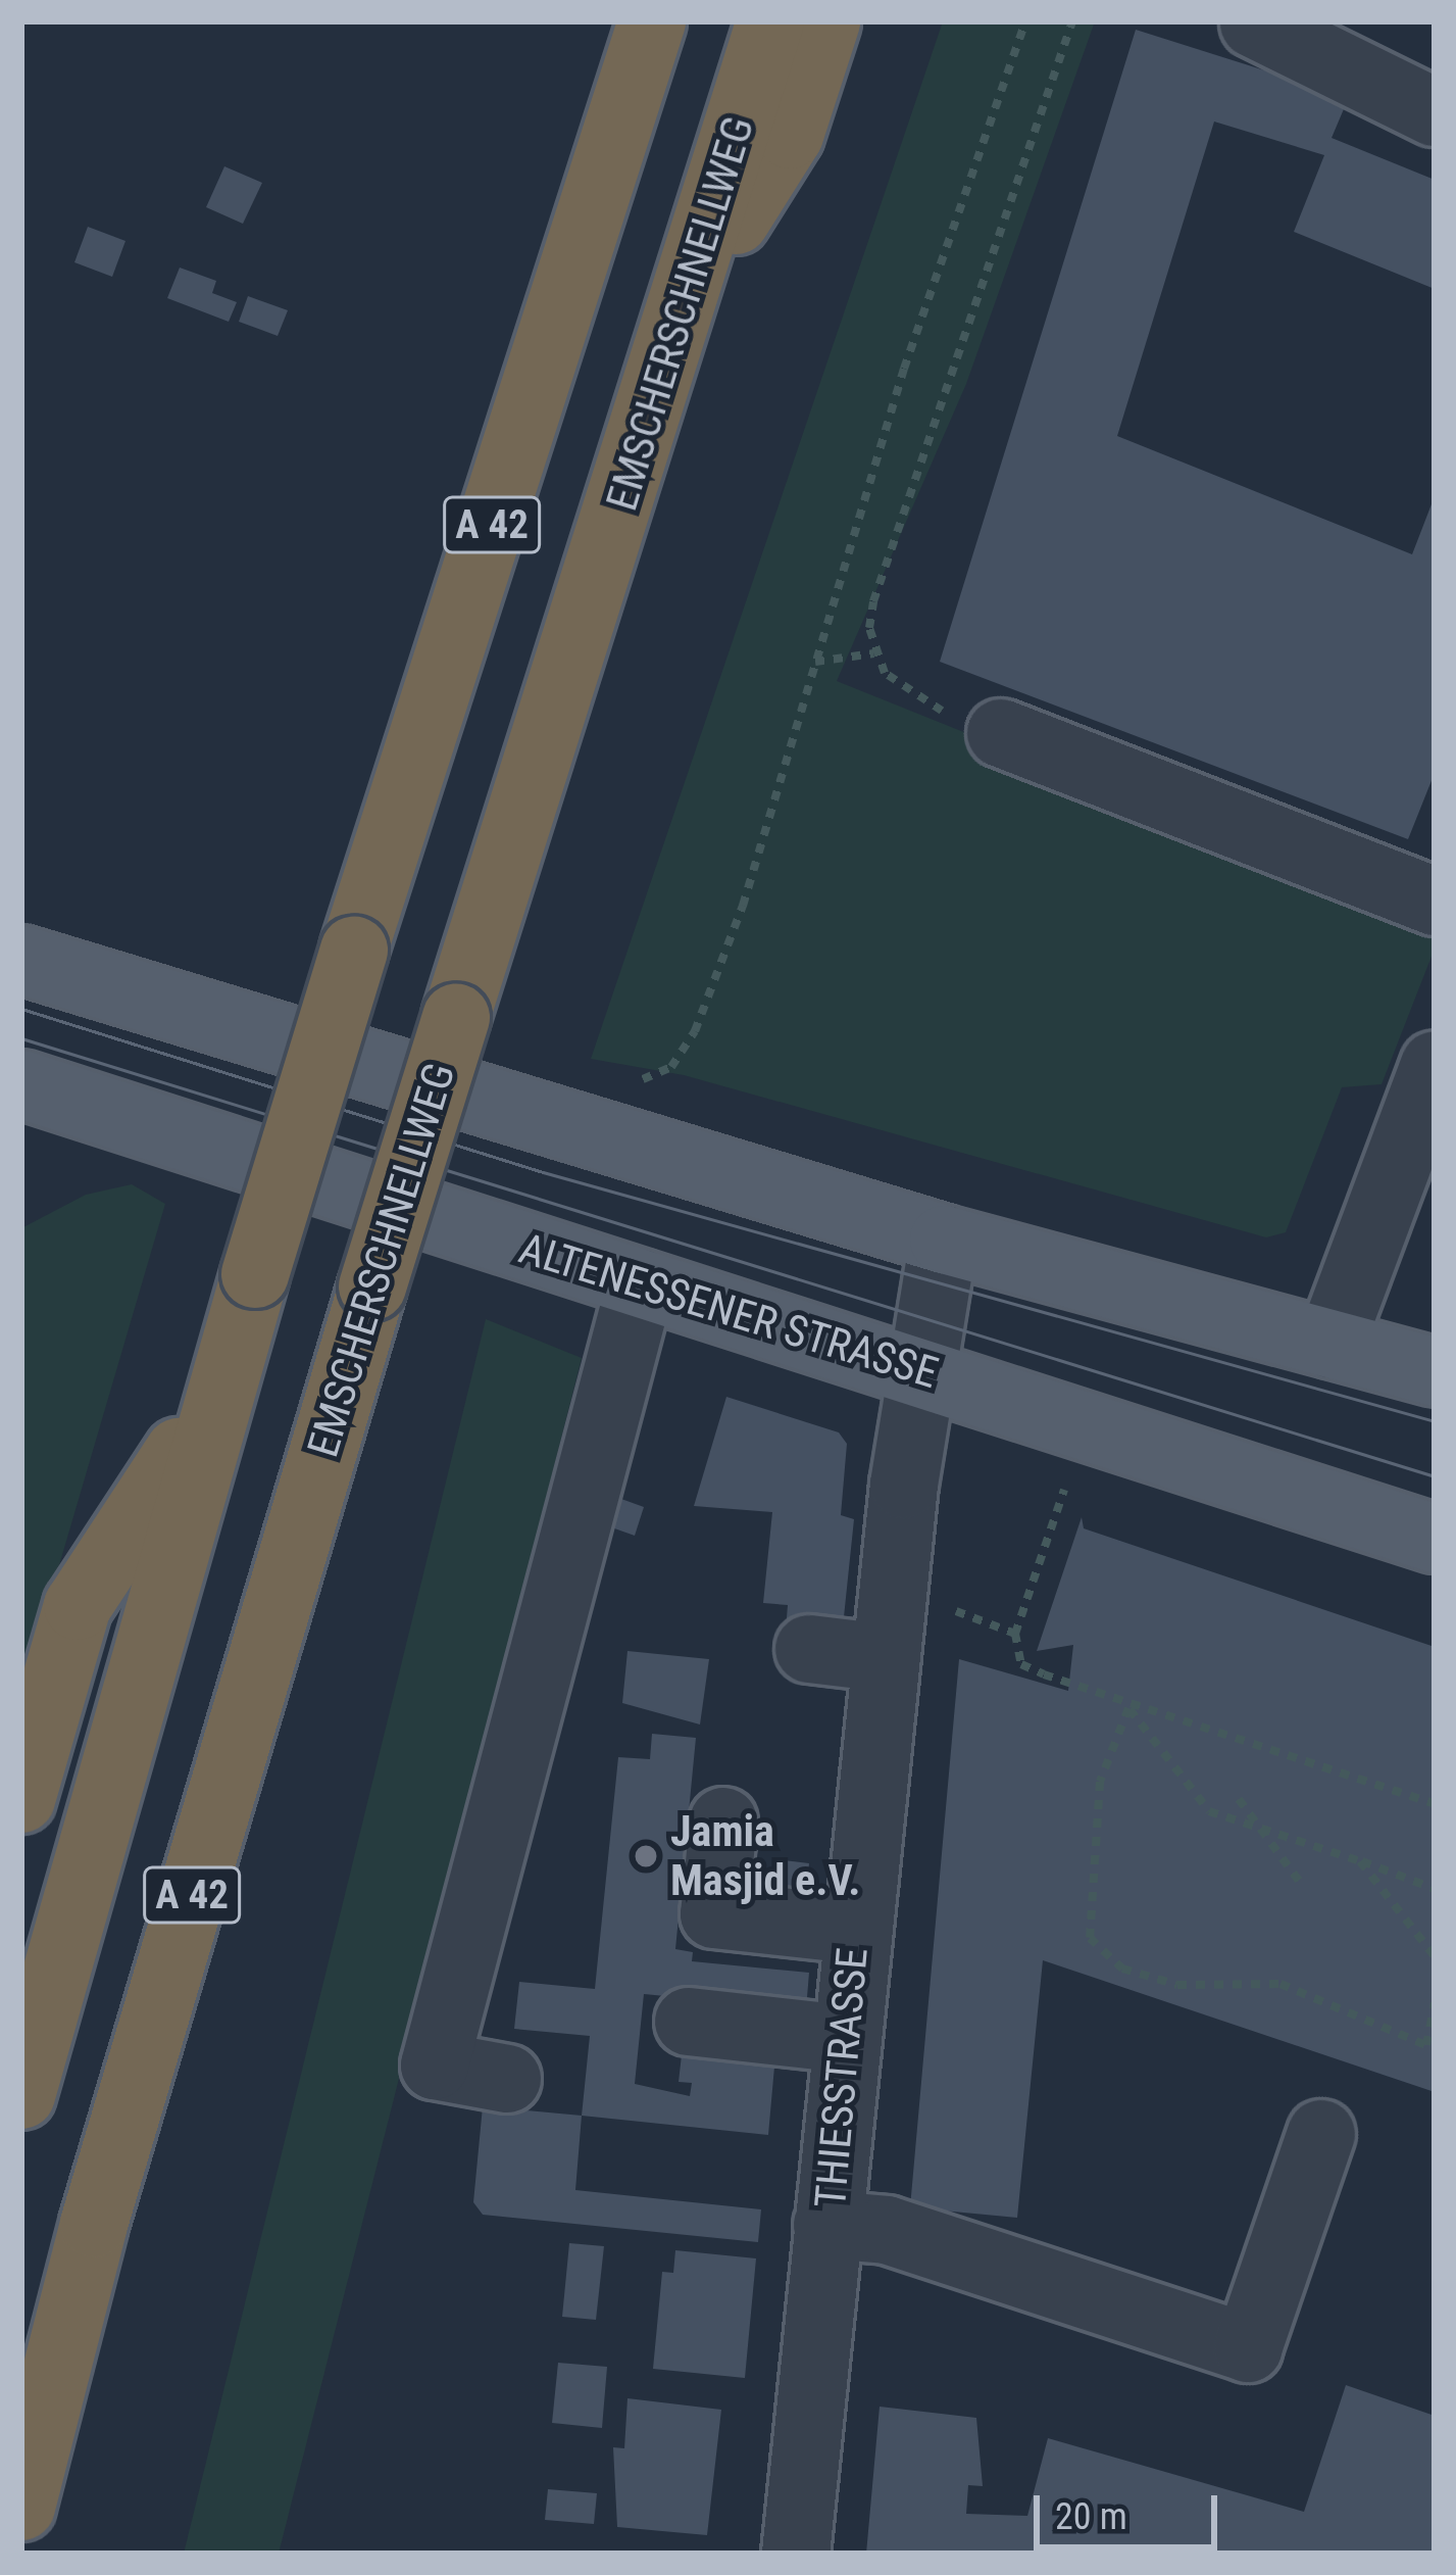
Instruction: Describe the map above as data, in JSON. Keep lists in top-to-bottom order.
{
  "streets": {
    "highway": ["EMSCHERSCHNELLWEG", "A 42"],
    "main road": ["ALTENESSENER STRASSE"],
    "street": ["THIESSTRASSE"]
  },
  "crossings": [
    ["ALTENESSENER STRASSE", "THIESSTRASSE"]
  ],
  "places": ["Jamia Masjid e.V."],
  "scale_bar": "20 m"
}
